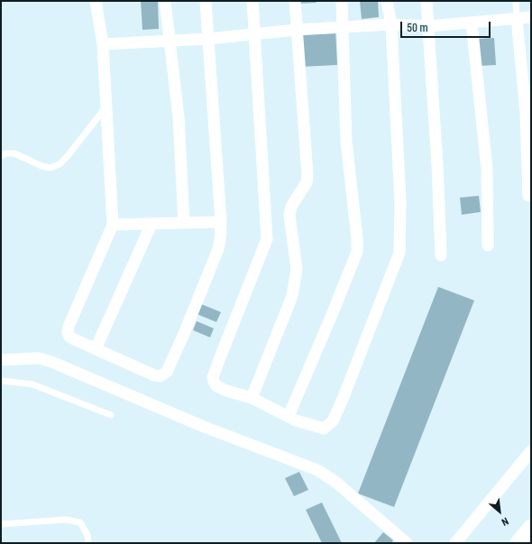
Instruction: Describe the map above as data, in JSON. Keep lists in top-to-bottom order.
{
  "scale_bar": "50 m",
  "north": "bottom right"
}
